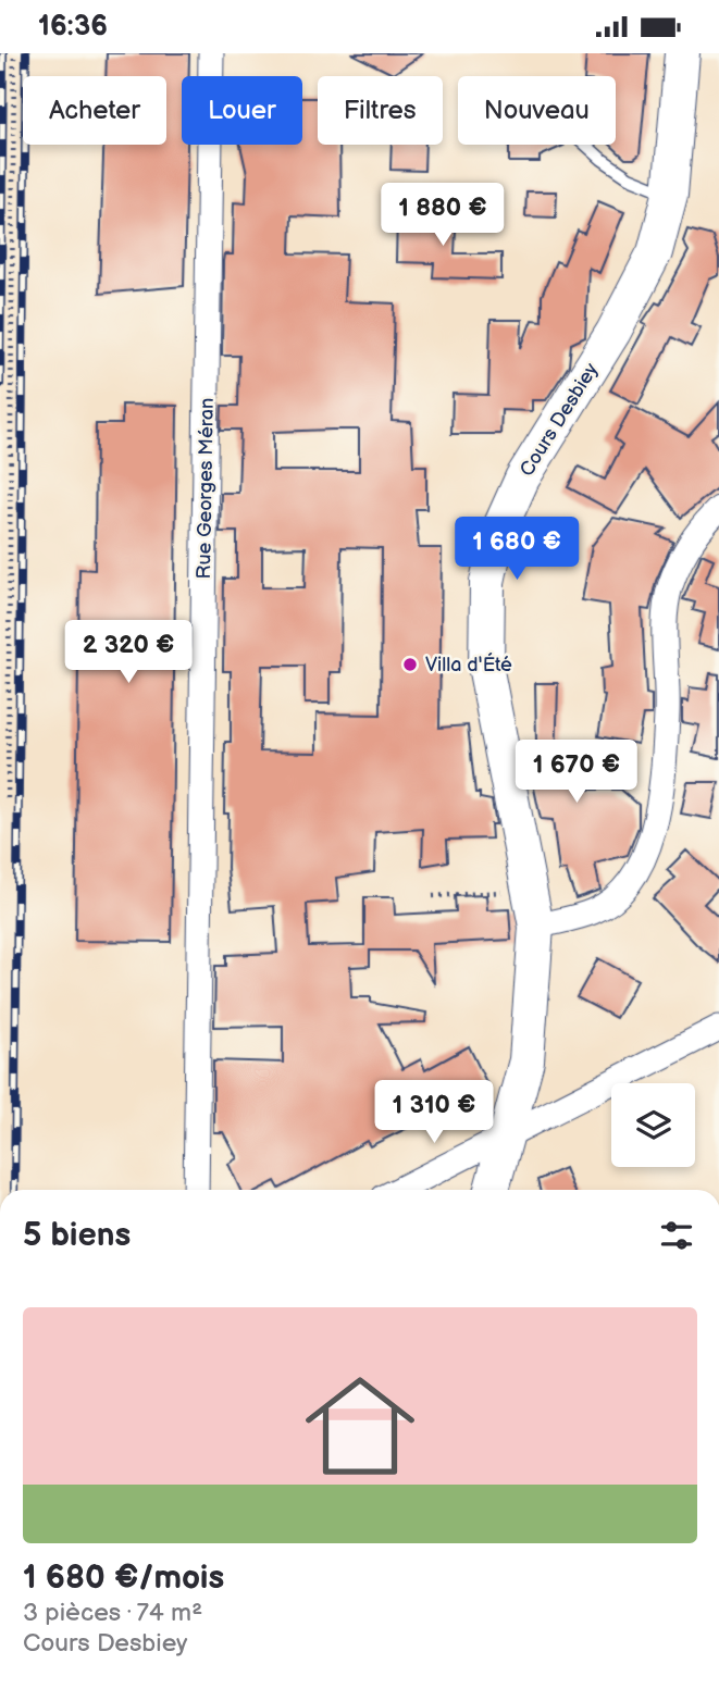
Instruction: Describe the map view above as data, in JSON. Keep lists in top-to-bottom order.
{
  "streets": {
    "street": ["Cours Desbiey", "Rue Georges Méran"]
  },
  "places": ["Villa d'Été"],
  "page": {
    "status": "16:36",
    "chip": [
      "Acheter",
      "Louer",
      "Filtres",
      "Nouveau"
    ],
    "price": [
      "1 880 €",
      "1 680 €",
      "2 320 €",
      "1 670 €",
      "1 310 €"
    ],
    "heading": "5 biens",
    "list": [
      {
        "name": "1 680 €/mois",
        "note": "3 pièces · 74 m² · Cours Desbiey"
      }
    ]
  }
}
